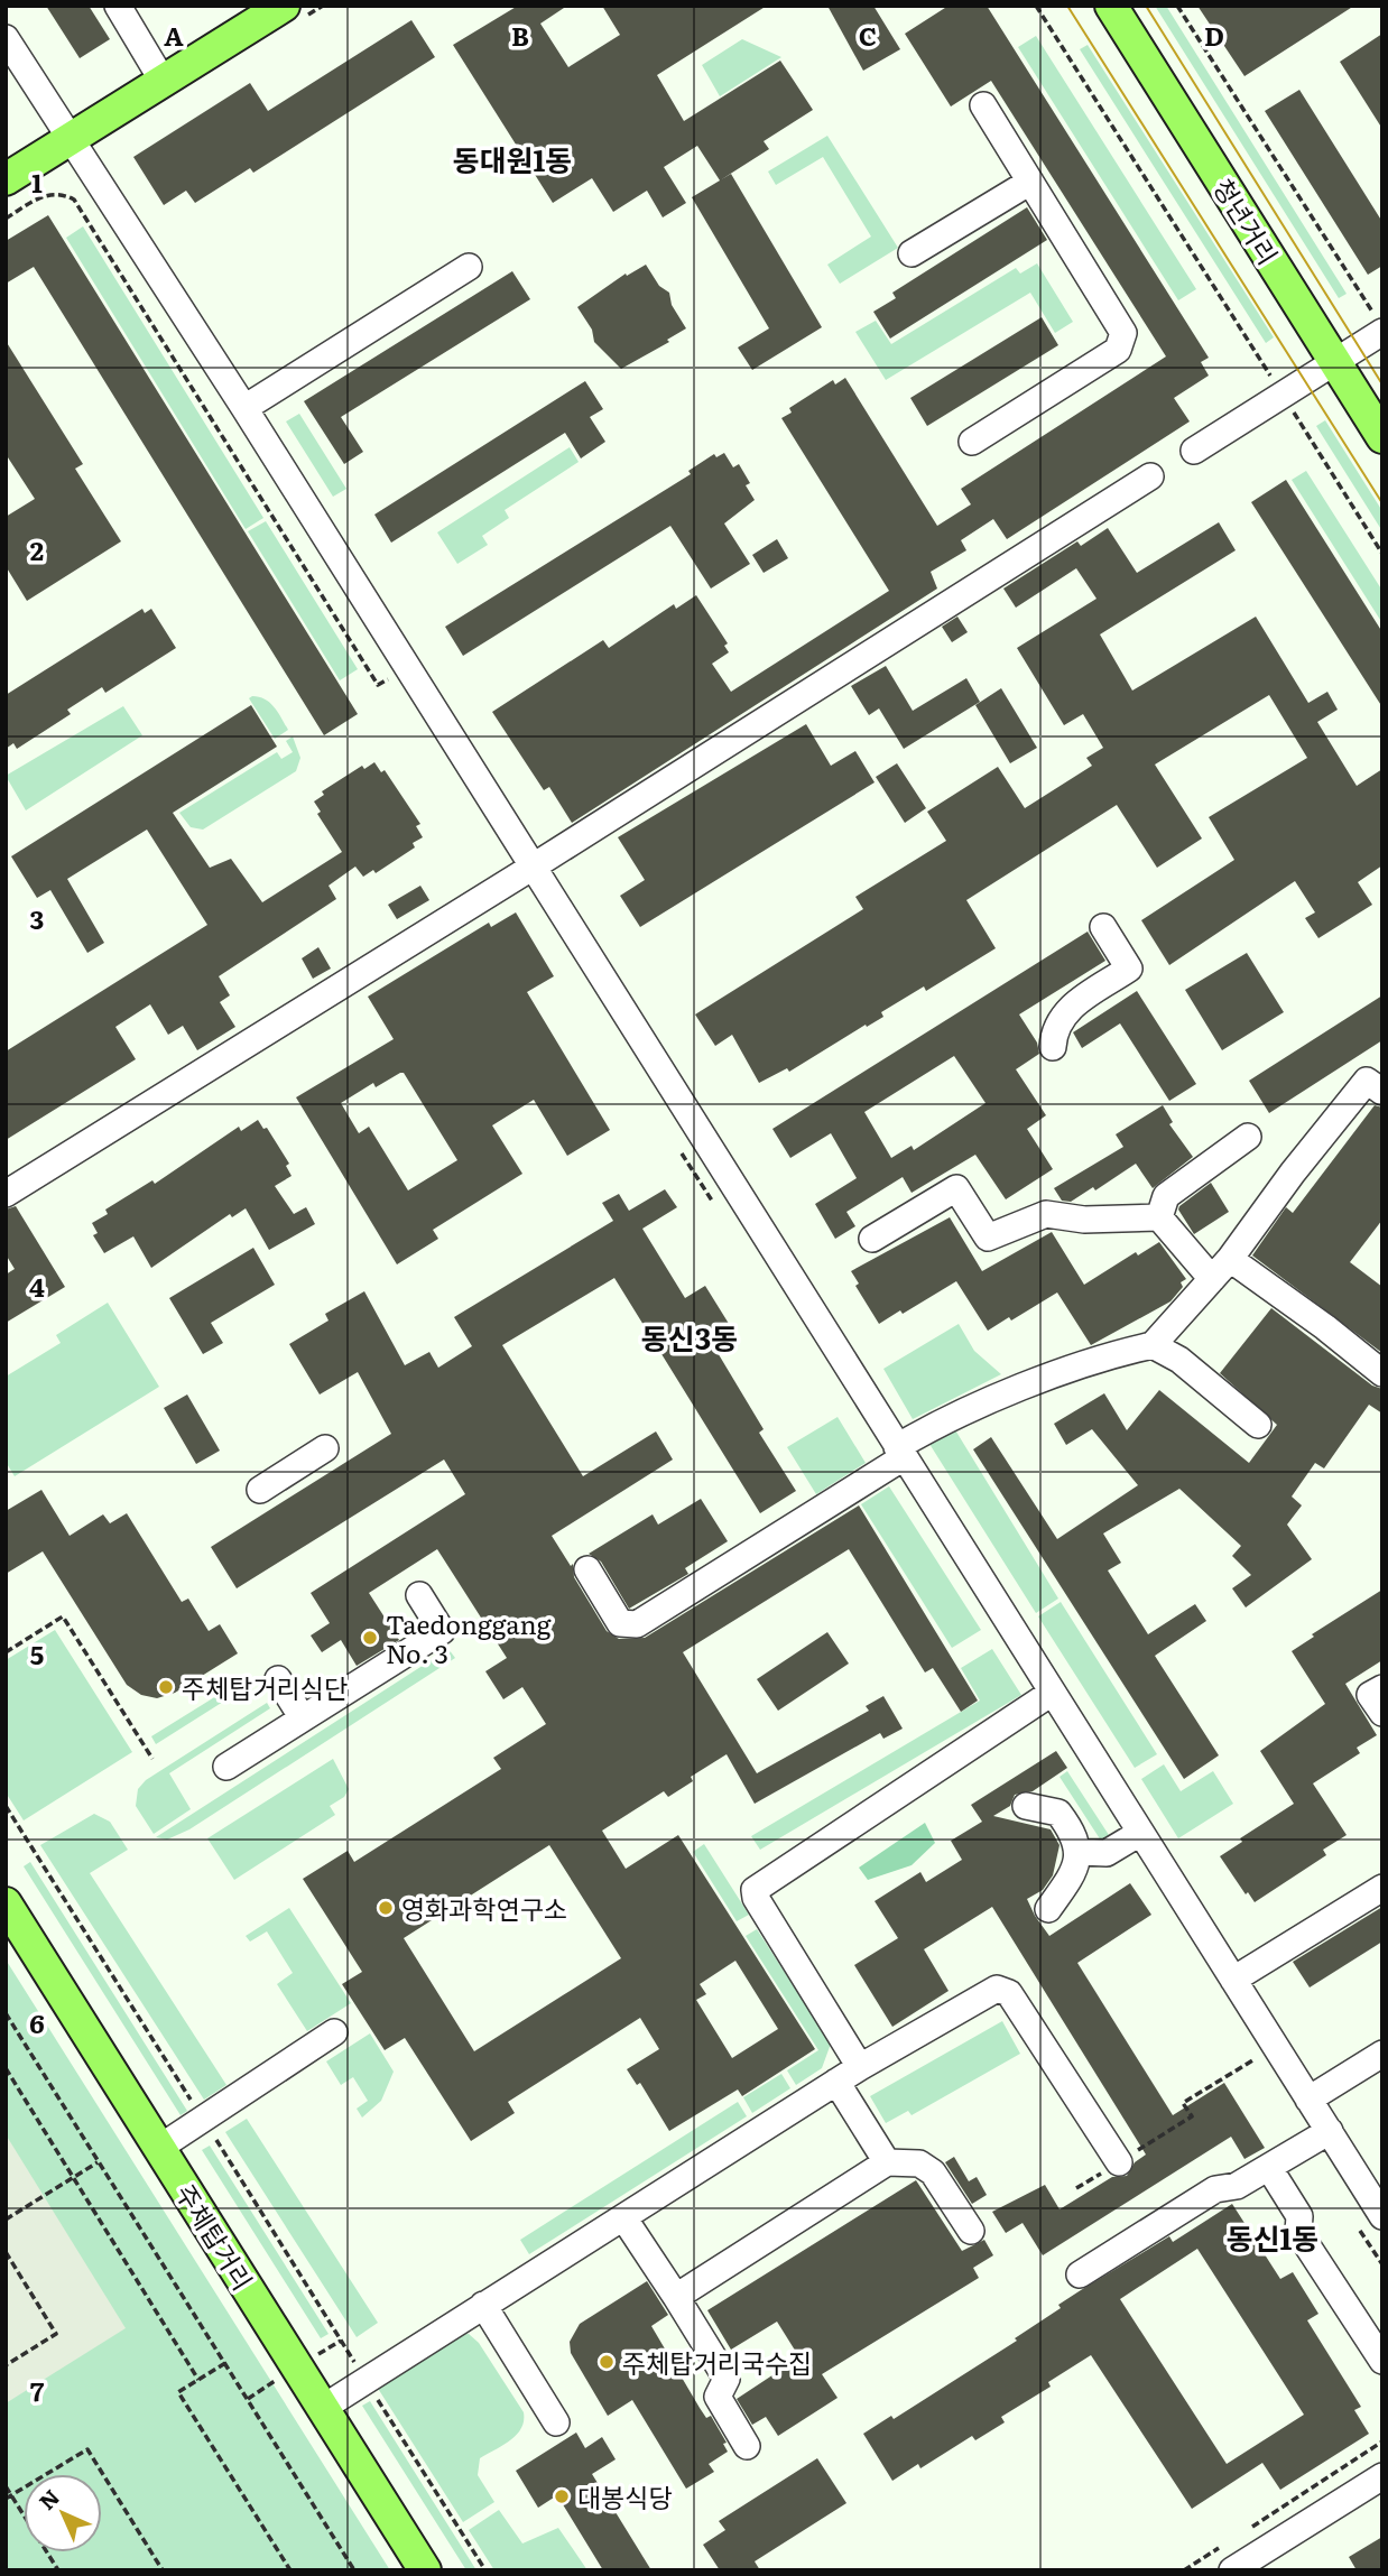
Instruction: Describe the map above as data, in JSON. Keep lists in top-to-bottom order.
{
  "streets": {
    "main road": ["청년거리", "주체탑거리"]
  },
  "districts": ["동대원1동", "동신3동", "동신1동"],
  "places": [
    "Taedonggang No. 3",
    "주체탑거리식단",
    "영화과학연구소",
    "주체탑거리국수집",
    "대봉식당"
  ],
  "north": "top left",
  "grid": {
    "columns": [
      "A",
      "B",
      "C",
      "D"
    ],
    "rows": [
      "1",
      "2",
      "3",
      "4",
      "5",
      "6",
      "7"
    ]
  }
}
